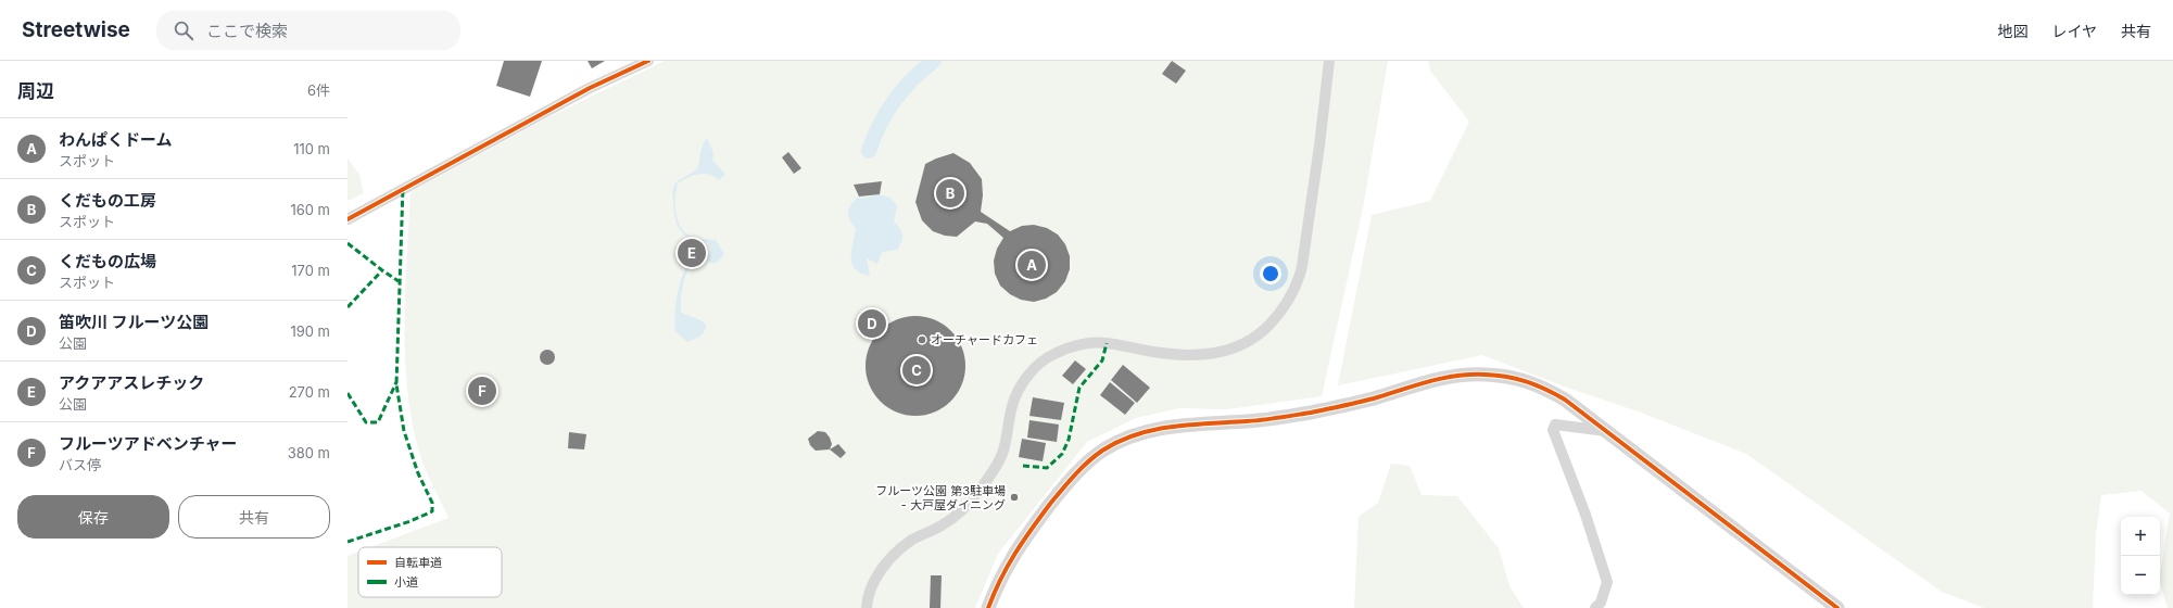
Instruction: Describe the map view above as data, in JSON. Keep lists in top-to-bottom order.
{
  "places": ["オーチャードカフェ", "フルーツ公園 第3駐車場 - 大戸屋ダイニング"],
  "legend": ["自転車道", "小道"],
  "page": {
    "header": "Streetwise",
    "search": "ここで検索",
    "nav": ["地図", "レイヤ", "共有"],
    "heading": ["周辺", "6件"],
    "list": [
      {
        "mark": "A",
        "name": "わんぱくドーム",
        "note": "スポット",
        "value": "110 m"
      },
      {
        "mark": "B",
        "name": "くだもの工房",
        "note": "スポット",
        "value": "160 m"
      },
      {
        "mark": "C",
        "name": "くだもの広場",
        "note": "スポット",
        "value": "170 m"
      },
      {
        "mark": "D",
        "name": "笛吹川 フルーツ公園",
        "note": "公園",
        "value": "190 m"
      },
      {
        "mark": "E",
        "name": "アクアアスレチック",
        "note": "公園",
        "value": "270 m"
      },
      {
        "mark": "F",
        "name": "フルーツアドベンチャー",
        "note": "バス停",
        "value": "380 m"
      }
    ],
    "pins": [
      "B",
      "E",
      "A",
      "D",
      "C",
      "F"
    ],
    "buttons": ["保存", "共有"],
    "map_buttons": ["+", "−"]
  }
}
